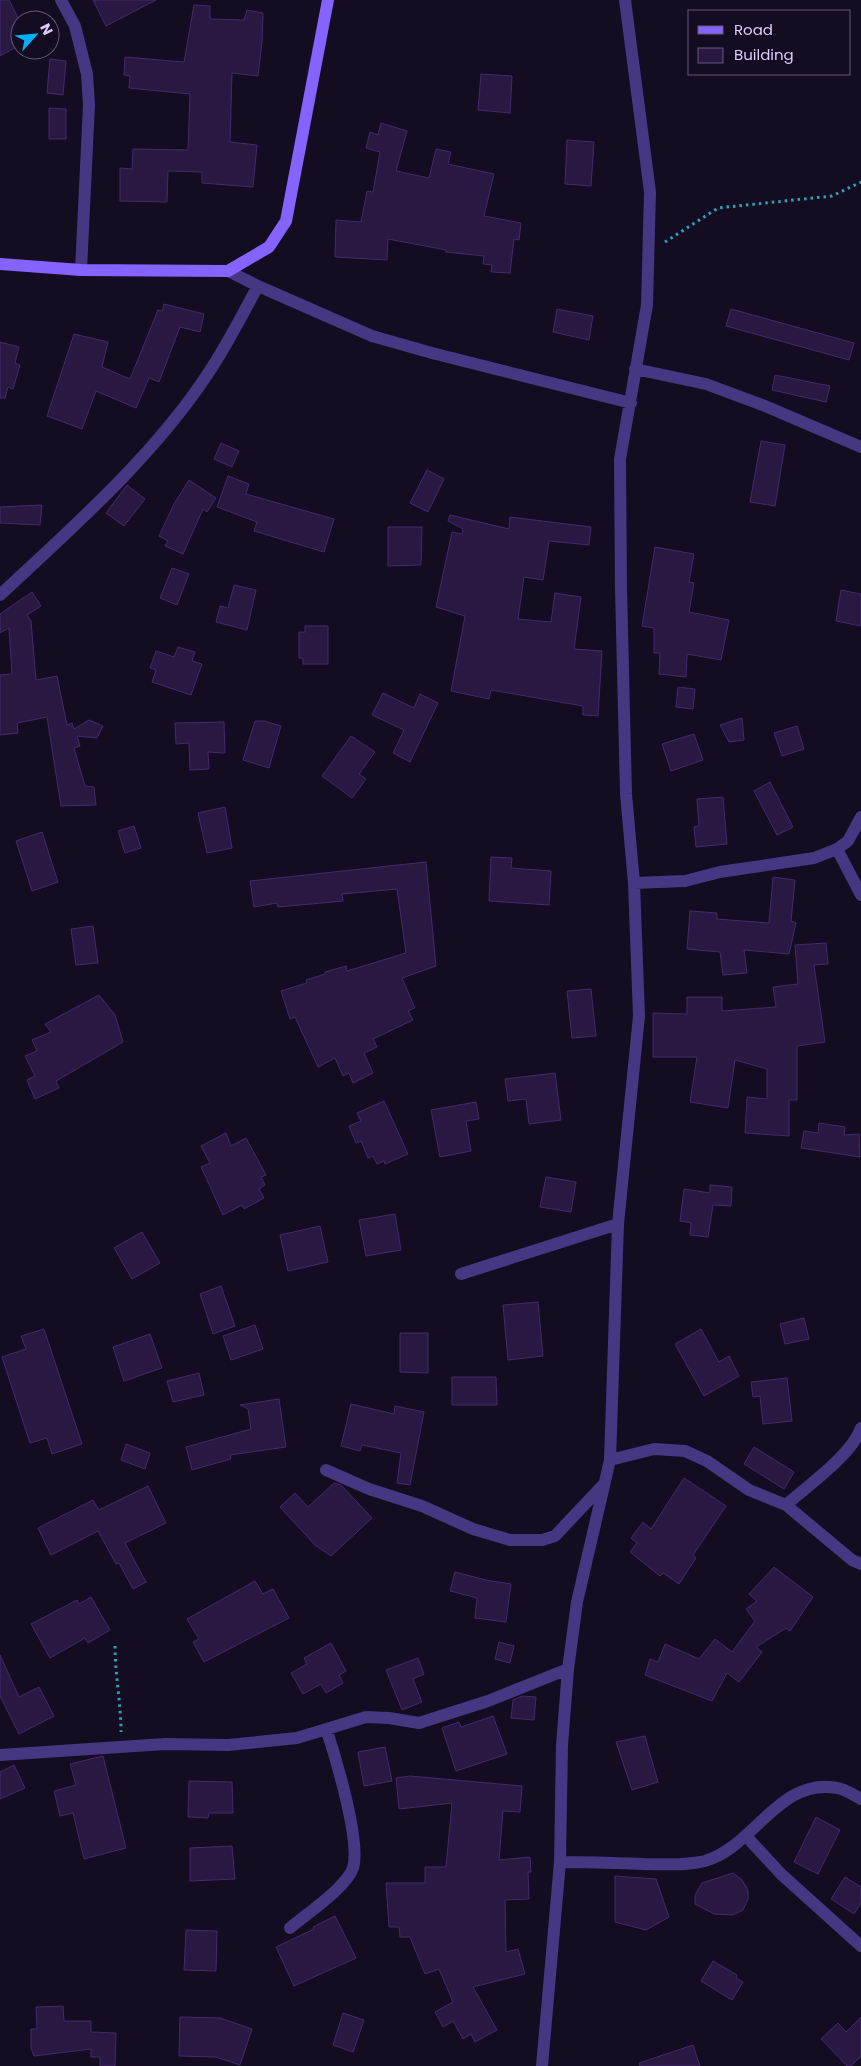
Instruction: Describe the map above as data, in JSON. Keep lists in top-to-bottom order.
{
  "legend": ["Road", "Building"],
  "north": "top right"
}
